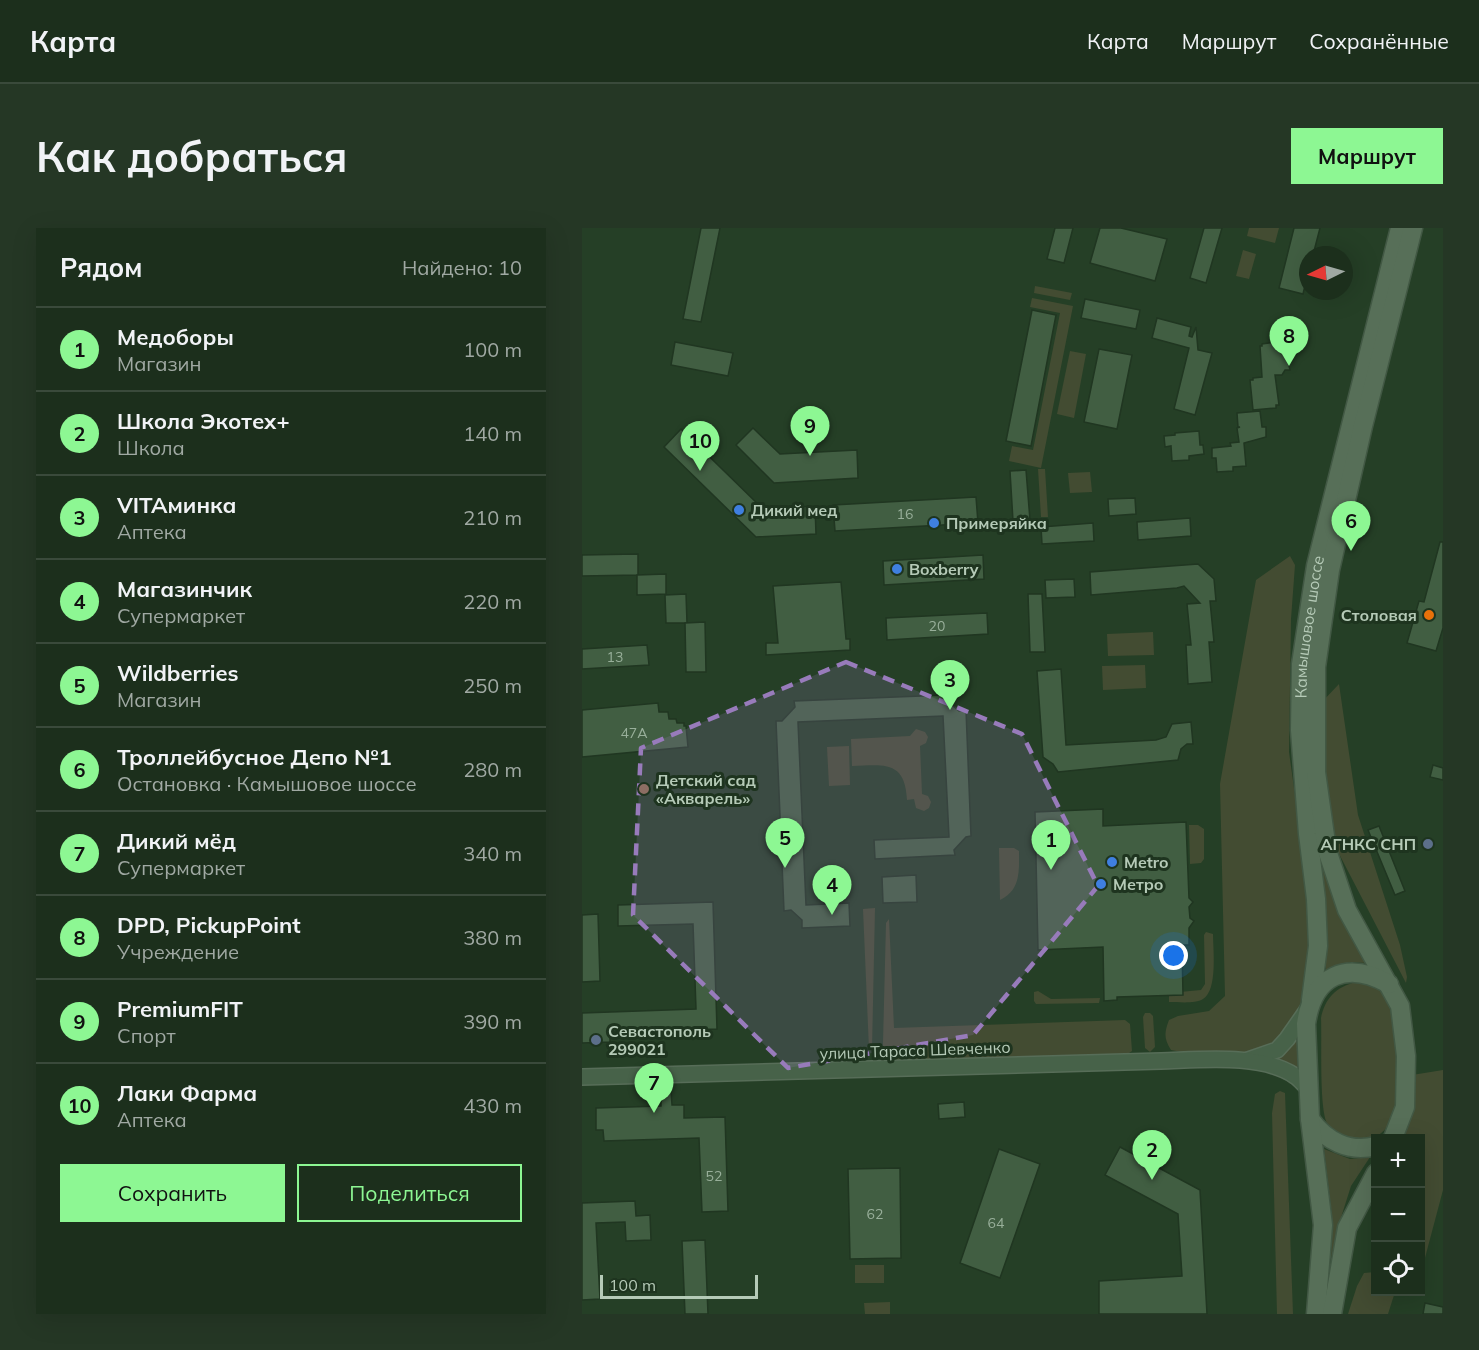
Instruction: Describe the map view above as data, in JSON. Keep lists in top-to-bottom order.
{
  "streets": {
    "main road": ["Камышовое шоссе", "улица Тараса Шевченко"]
  },
  "crossings": [
    ["Камышовое шоссе", "улица Тараса Шевченко"]
  ],
  "places": [
    "Дикий мед",
    "Примеряйка",
    "Boxberry",
    "Столовая",
    "Детский сад «Акварель»",
    "АГНКС СНП",
    "Metro",
    "Метро",
    "Севастополь 299021"
  ],
  "house_numbers": [
    "16",
    "20",
    "13",
    "47А",
    "52",
    "62",
    "64"
  ],
  "scale_bar": "100 m",
  "north": "left",
  "page": {
    "header": "Карта",
    "nav": ["Карта", "Маршрут", "Сохранённые"],
    "buttons": [
      "Маршрут",
      ["Сохранить", "Поделиться"]
    ],
    "title": "Как добраться",
    "heading": ["Рядом", "Найдено: 10"],
    "list": [
      {
        "mark": "1",
        "name": "Медоборы",
        "note": "Магазин",
        "value": "100 m"
      },
      {
        "mark": "2",
        "name": "Школа Экотех+",
        "note": "Школа",
        "value": "140 m"
      },
      {
        "mark": "3",
        "name": "VITAминка",
        "note": "Аптека",
        "value": "210 m"
      },
      {
        "mark": "4",
        "name": "Магазинчик",
        "note": "Супермаркет",
        "value": "220 m"
      },
      {
        "mark": "5",
        "name": "Wildberries",
        "note": "Магазин",
        "value": "250 m"
      },
      {
        "mark": "6",
        "name": "Троллейбусное Депо №1",
        "note": "Остановка · Камышовое шоссе",
        "value": "280 m"
      },
      {
        "mark": "7",
        "name": "Дикий мёд",
        "note": "Супермаркет",
        "value": "340 m"
      },
      {
        "mark": "8",
        "name": "DPD, PickupPoint",
        "note": "Учреждение",
        "value": "380 m"
      },
      {
        "mark": "9",
        "name": "PremiumFIT",
        "note": "Спорт",
        "value": "390 m"
      },
      {
        "mark": "10",
        "name": "Лаки Фарма",
        "note": "Аптека",
        "value": "430 m"
      }
    ],
    "pins": [
      "8",
      "9",
      "10",
      "6",
      "3",
      "5",
      "1",
      "4",
      "7",
      "2"
    ],
    "map_buttons": ["+", "−"],
    "scale": "100 m"
  }
}
